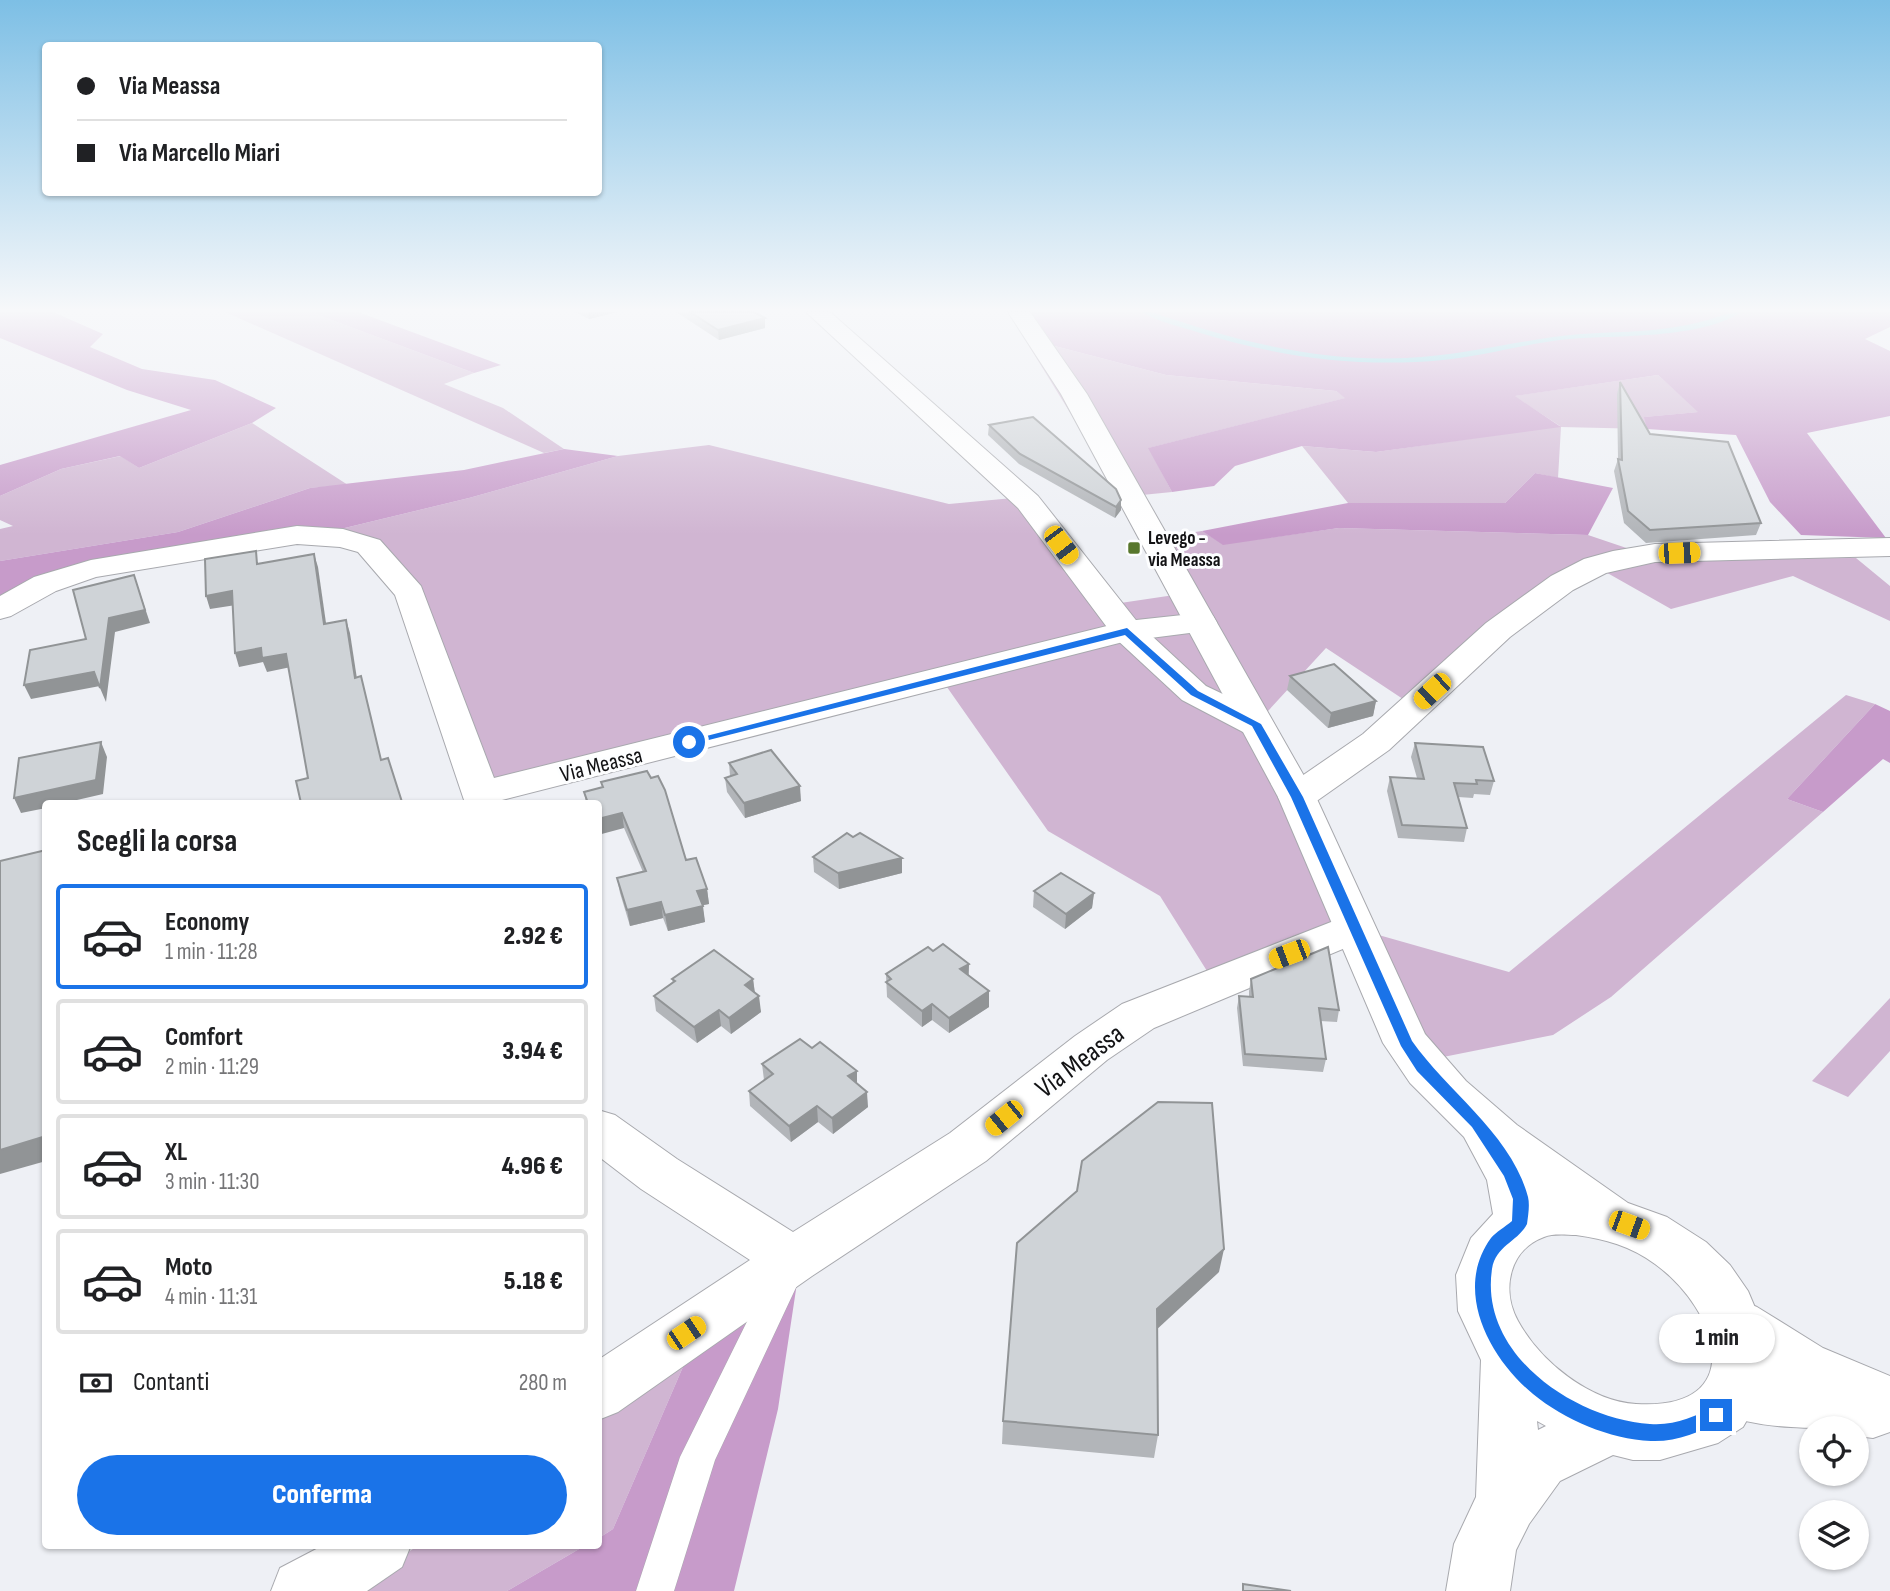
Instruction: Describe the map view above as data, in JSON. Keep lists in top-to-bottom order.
{
  "streets": {
    "street": ["Via Meassa"]
  },
  "places": {
    "transit": ["Levego - via Meassa"]
  },
  "page": {
    "banner": ["Via Meassa", "Via Marcello Miari"],
    "heading": "Scegli la corsa",
    "list": [
      {
        "name": "Economy",
        "note": "1 min · 11:28",
        "value": "2.92 €"
      },
      {
        "name": "Comfort",
        "note": "2 min · 11:29",
        "value": "3.94 €"
      },
      {
        "name": "XL",
        "note": "3 min · 11:30",
        "value": "4.96 €"
      },
      {
        "name": "Moto",
        "note": "4 min · 11:31",
        "value": "5.18 €"
      }
    ],
    "bubble": "1 min",
    "pay": ["Contanti", "280 m"],
    "buttons": "Conferma"
  }
}
